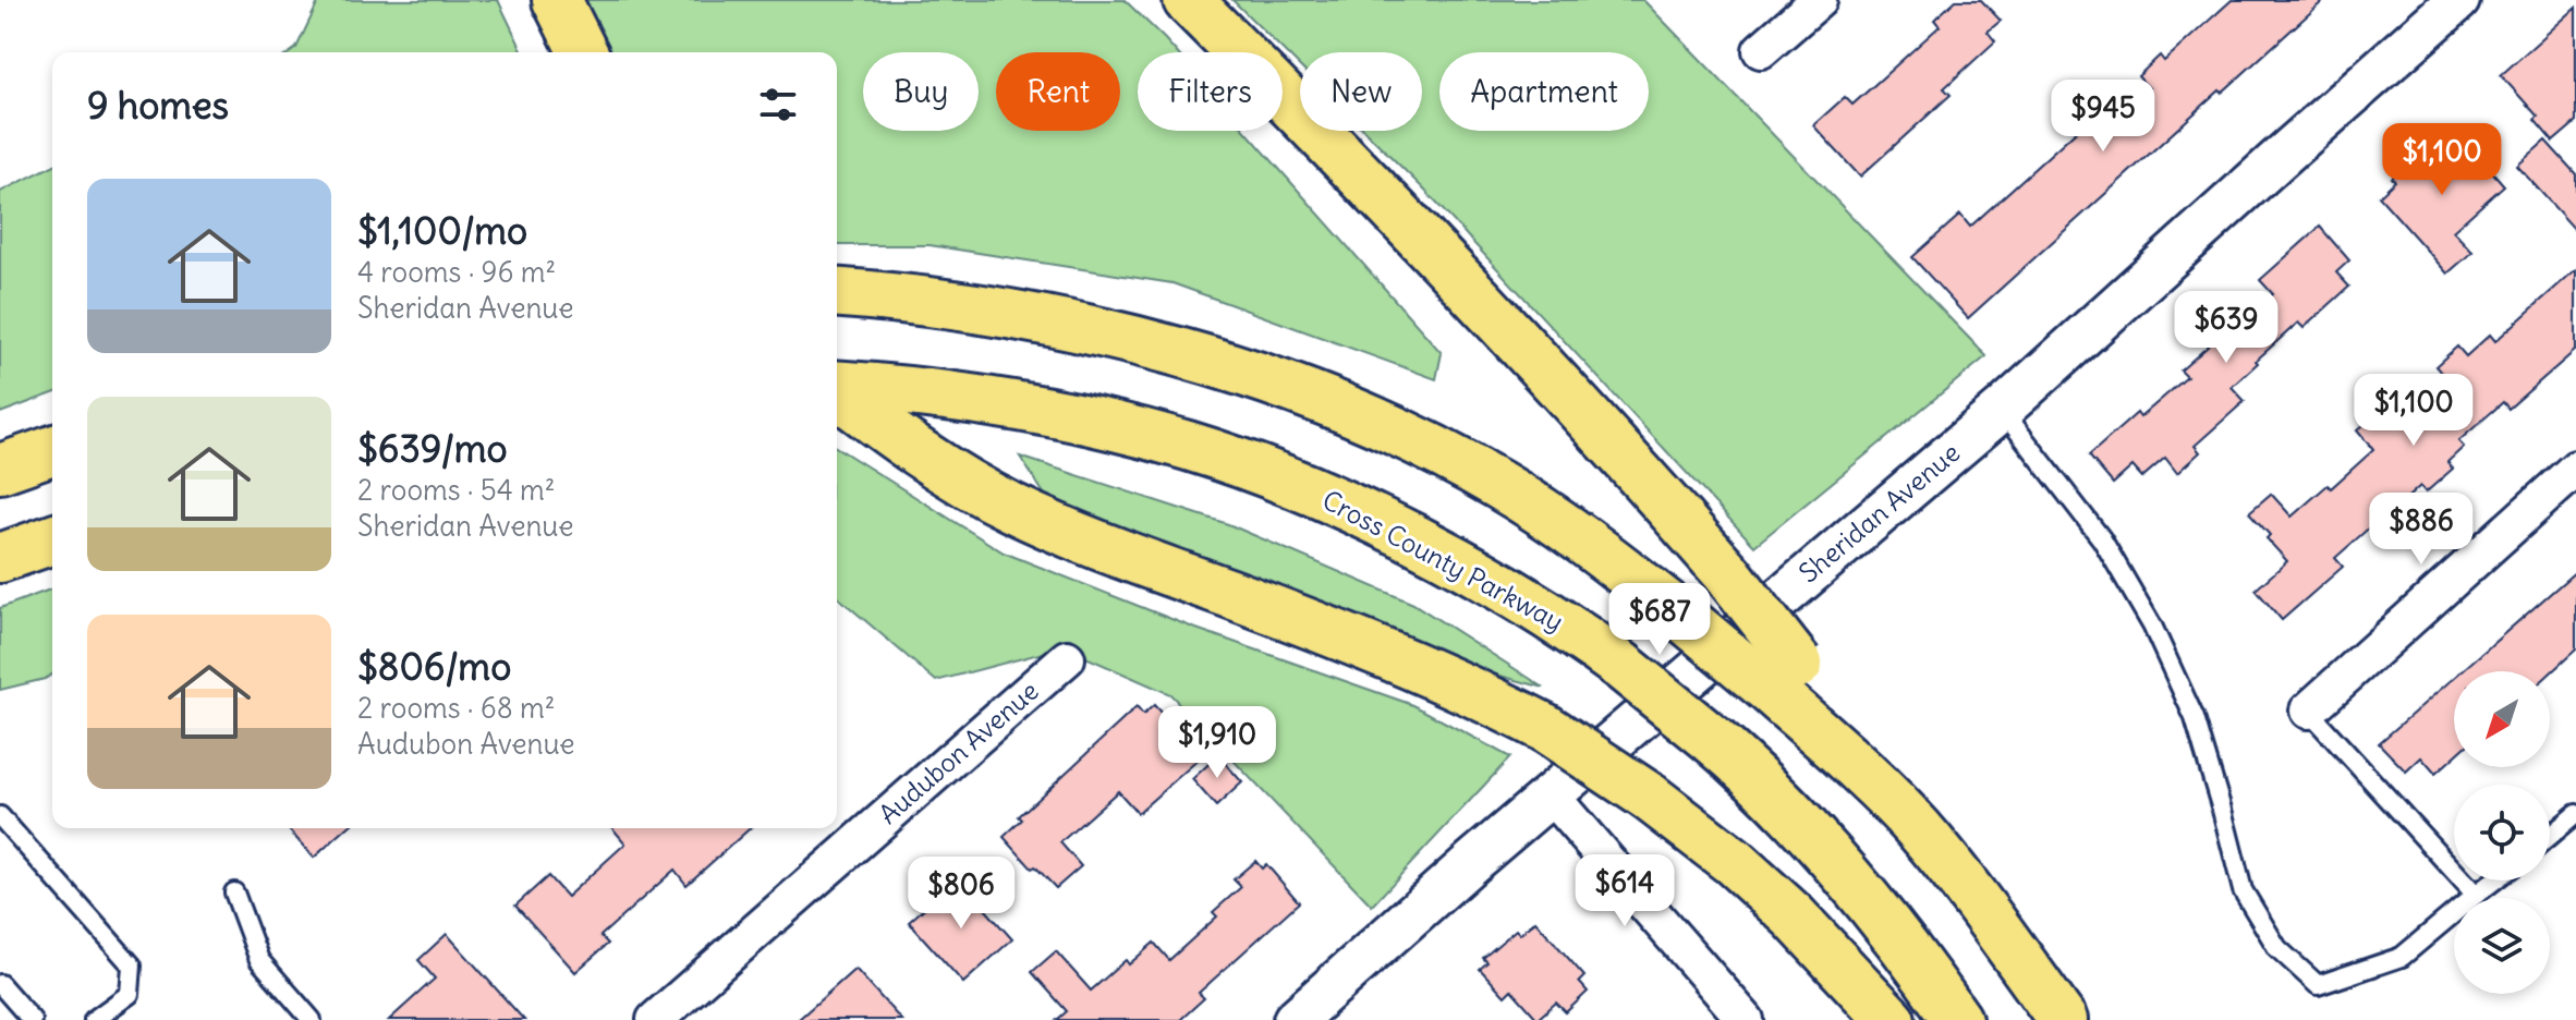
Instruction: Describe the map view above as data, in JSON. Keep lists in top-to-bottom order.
{
  "streets": {
    "highway": ["Cross County Parkway"],
    "street": ["Sheridan Avenue", "Audubon Avenue"]
  },
  "north": "bottom left",
  "page": {
    "chip": [
      "Buy",
      "Rent",
      "Filters",
      "New",
      "Apartment"
    ],
    "heading": "9 homes",
    "price": [
      "$945",
      "$1,100",
      "$639",
      "$1,100",
      "$886",
      "$687",
      "$1,910",
      "$614",
      "$806"
    ],
    "list": [
      {
        "name": "$1,100/mo",
        "note": "4 rooms · 96 m² · Sheridan Avenue"
      },
      {
        "name": "$639/mo",
        "note": "2 rooms · 54 m² · Sheridan Avenue"
      },
      {
        "name": "$806/mo",
        "note": "2 rooms · 68 m² · Audubon Avenue"
      }
    ]
  }
}
